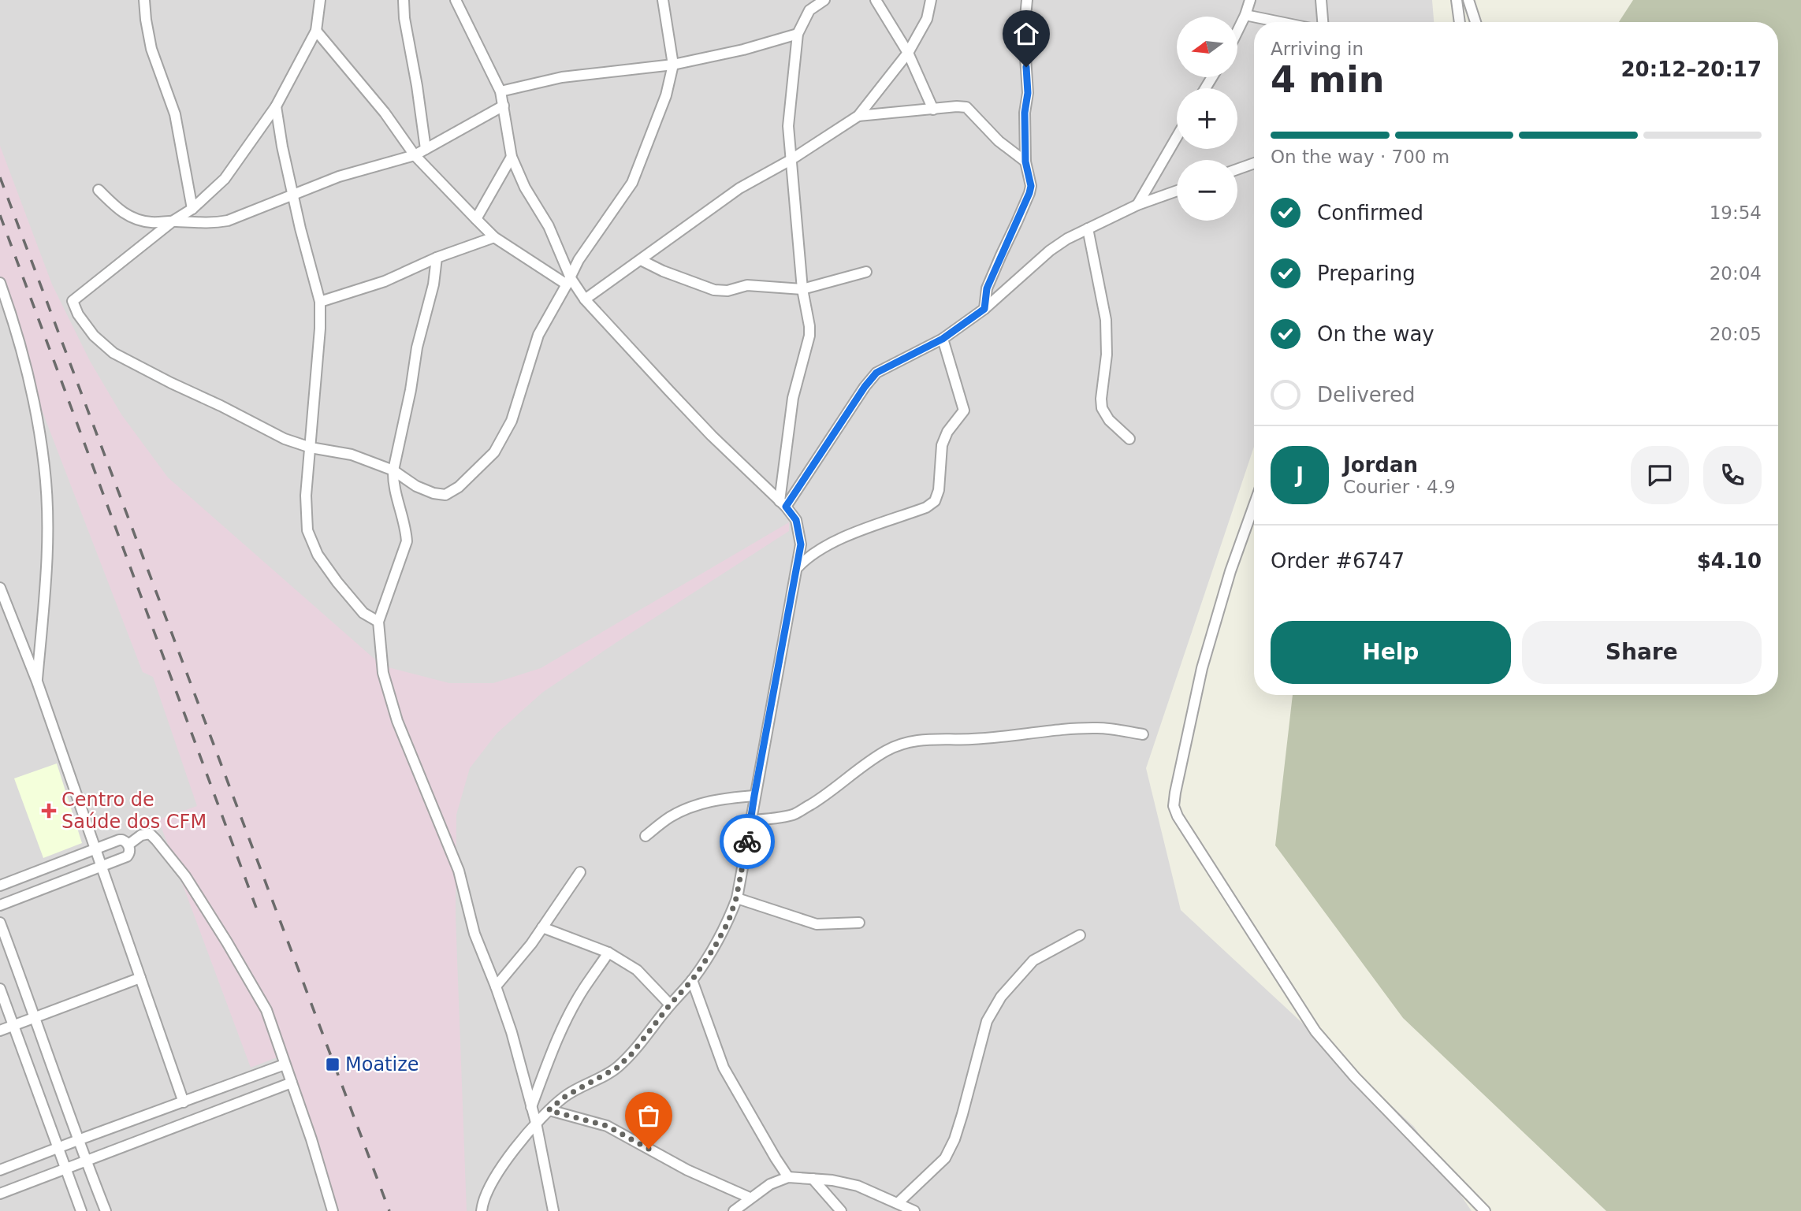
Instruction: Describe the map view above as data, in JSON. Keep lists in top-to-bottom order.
{
  "places": {
    "health": ["Centro de Saúde dos CFM"],
    "transit": ["Moatize"]
  },
  "north": "left",
  "page": {
    "map_buttons": ["+", "−"],
    "heading": ["4 min", "Arriving in", "20:12–20:17"],
    "panel": [
      "Jordan",
      "Courier · 4.9",
      "Order #6747",
      "$4.10"
    ],
    "bar": "On the way · 700 m",
    "list": [
      ["Confirmed", "19:54"],
      ["Preparing", "20:04"],
      ["On the way", "20:05"],
      "Delivered"
    ],
    "round": "J",
    "buttons": ["Help", "Share"]
  }
}
